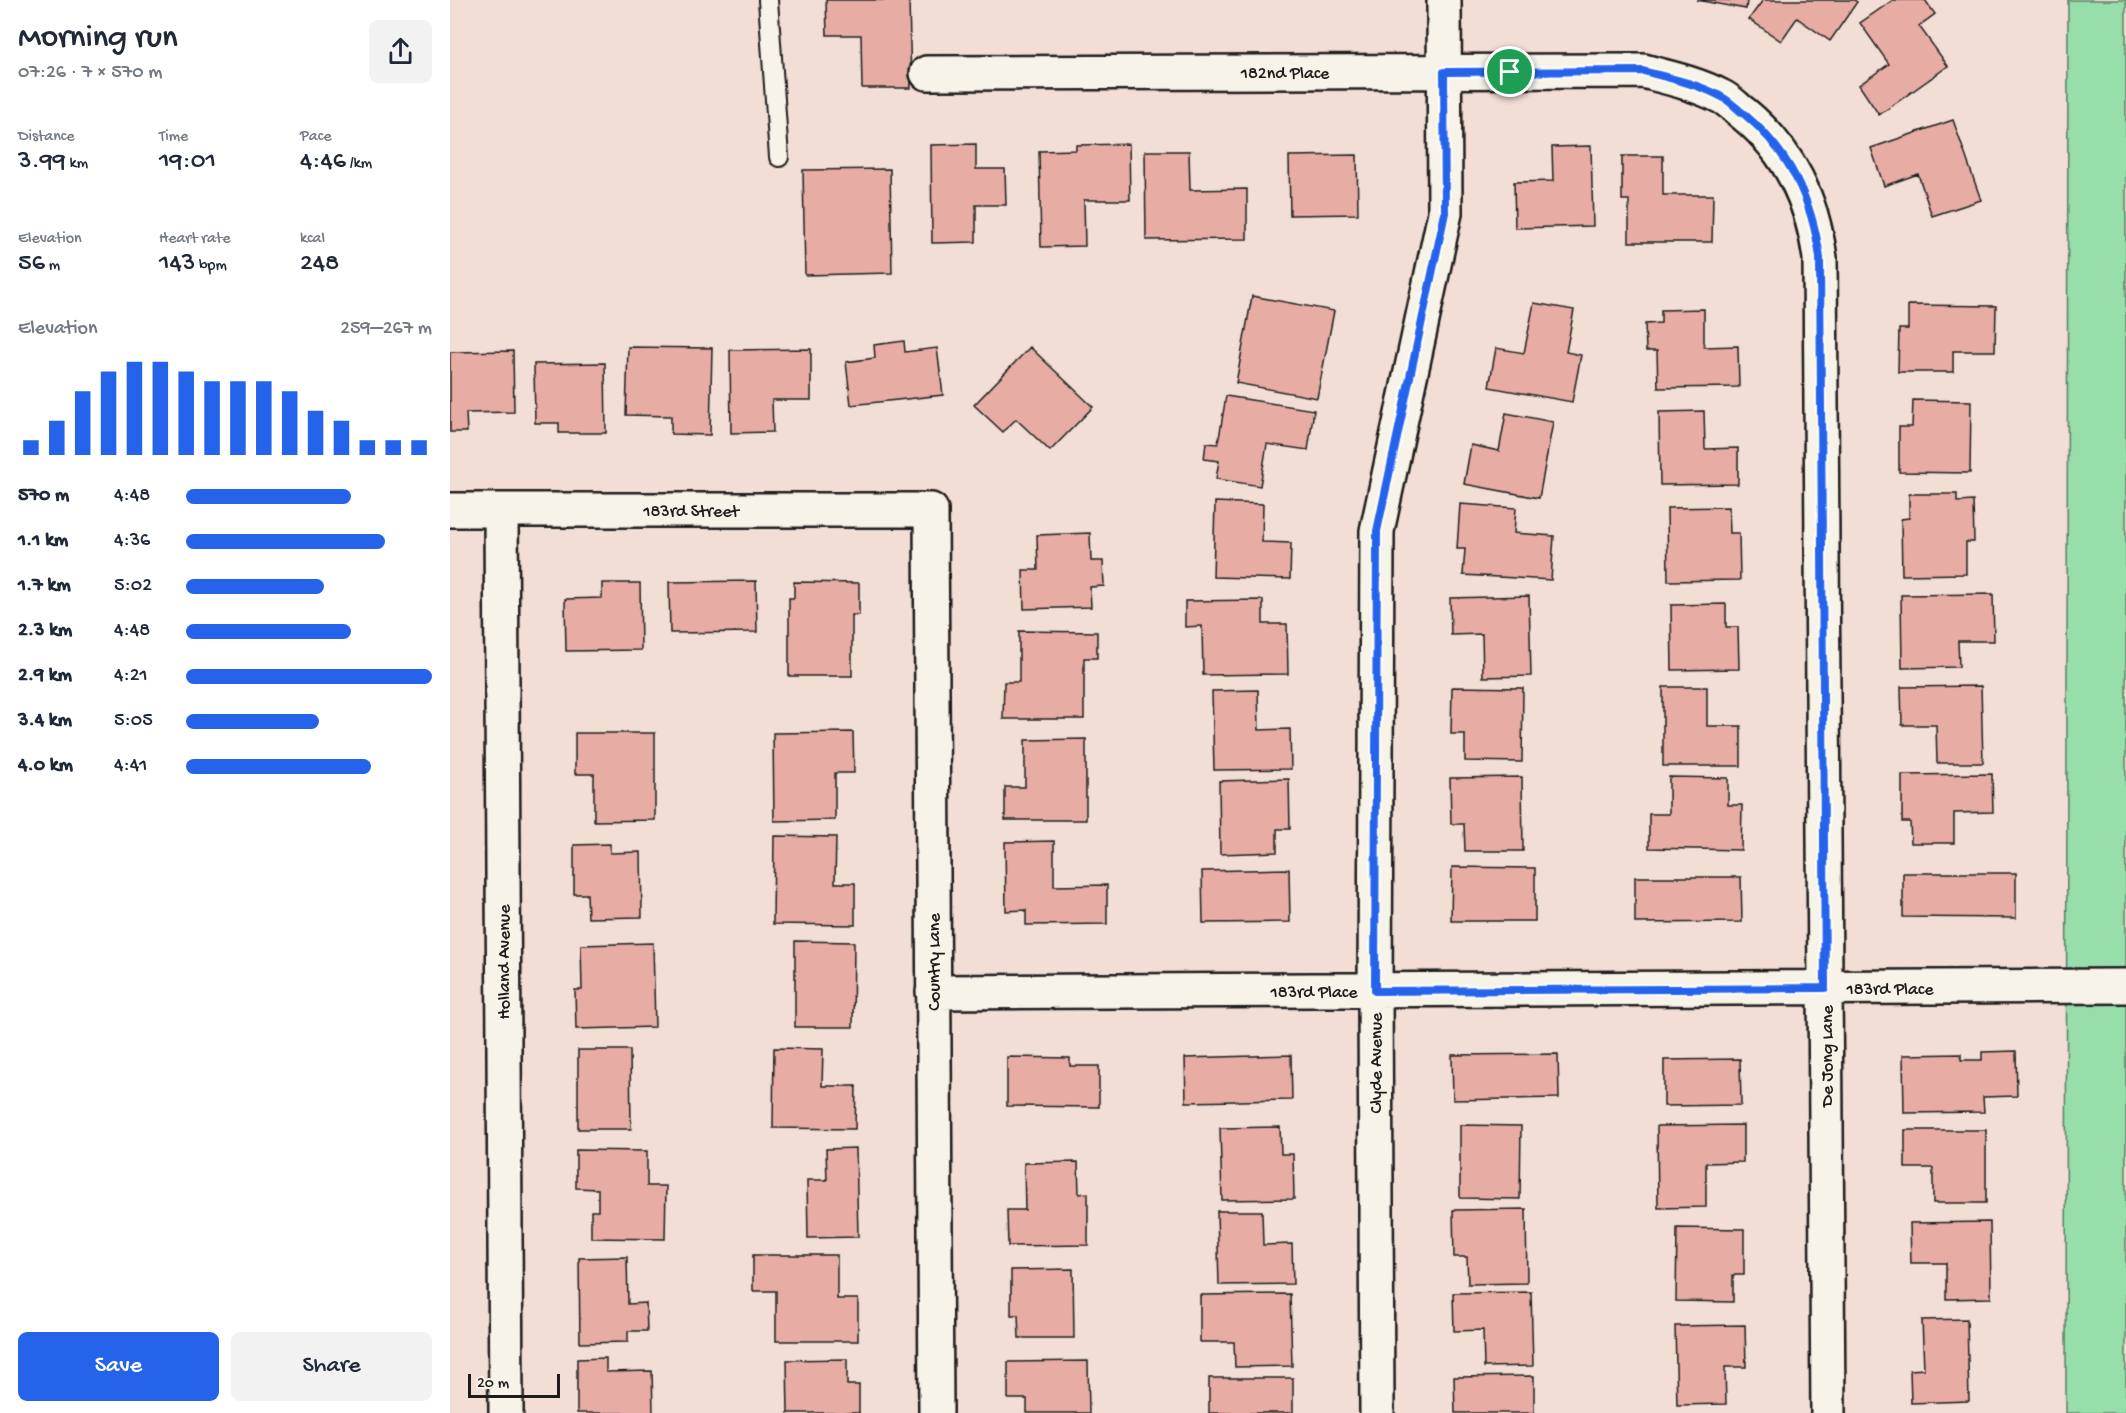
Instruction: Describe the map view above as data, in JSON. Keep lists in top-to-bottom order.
{
  "streets": {
    "street": [
      "182nd Place",
      "183rd Street",
      "Holland Avenue",
      "Country Lane",
      "183rd Place",
      "De Jong Lane",
      "Clyde Avenue"
    ]
  },
  "crossings": [
    ["182nd Place", "De Jong Lane"],
    ["182nd Place", "Clyde Avenue"],
    ["183rd Street", "Holland Avenue"],
    ["183rd Street", "Country Lane"],
    ["Country Lane", "183rd Place"],
    ["183rd Place", "De Jong Lane"],
    ["183rd Place", "Clyde Avenue"]
  ],
  "scale_bar": "20 m",
  "page": {
    "heading": ["Morning run", "07:26 · 7 × 570 m"],
    "stats": [
      ["Distance", "3.99 km"],
      ["Time", "19:01"],
      ["Pace", "4:46 /km"],
      ["Elevation", "56 m"],
      ["Heart rate", "143 bpm"],
      ["kcal", "248"]
    ],
    "chart": ["Elevation", "259–267 m"],
    "list": [
      {
        "name": "570 m",
        "note": "4:48"
      },
      {
        "name": "1.1 km",
        "note": "4:36"
      },
      {
        "name": "1.7 km",
        "note": "5:02"
      },
      {
        "name": "2.3 km",
        "note": "4:48"
      },
      {
        "name": "2.9 km",
        "note": "4:21"
      },
      {
        "name": "3.4 km",
        "note": "5:05"
      },
      {
        "name": "4.0 km",
        "note": "4:41"
      }
    ],
    "buttons": ["Save", "Share"],
    "scale": "20 m"
  }
}
